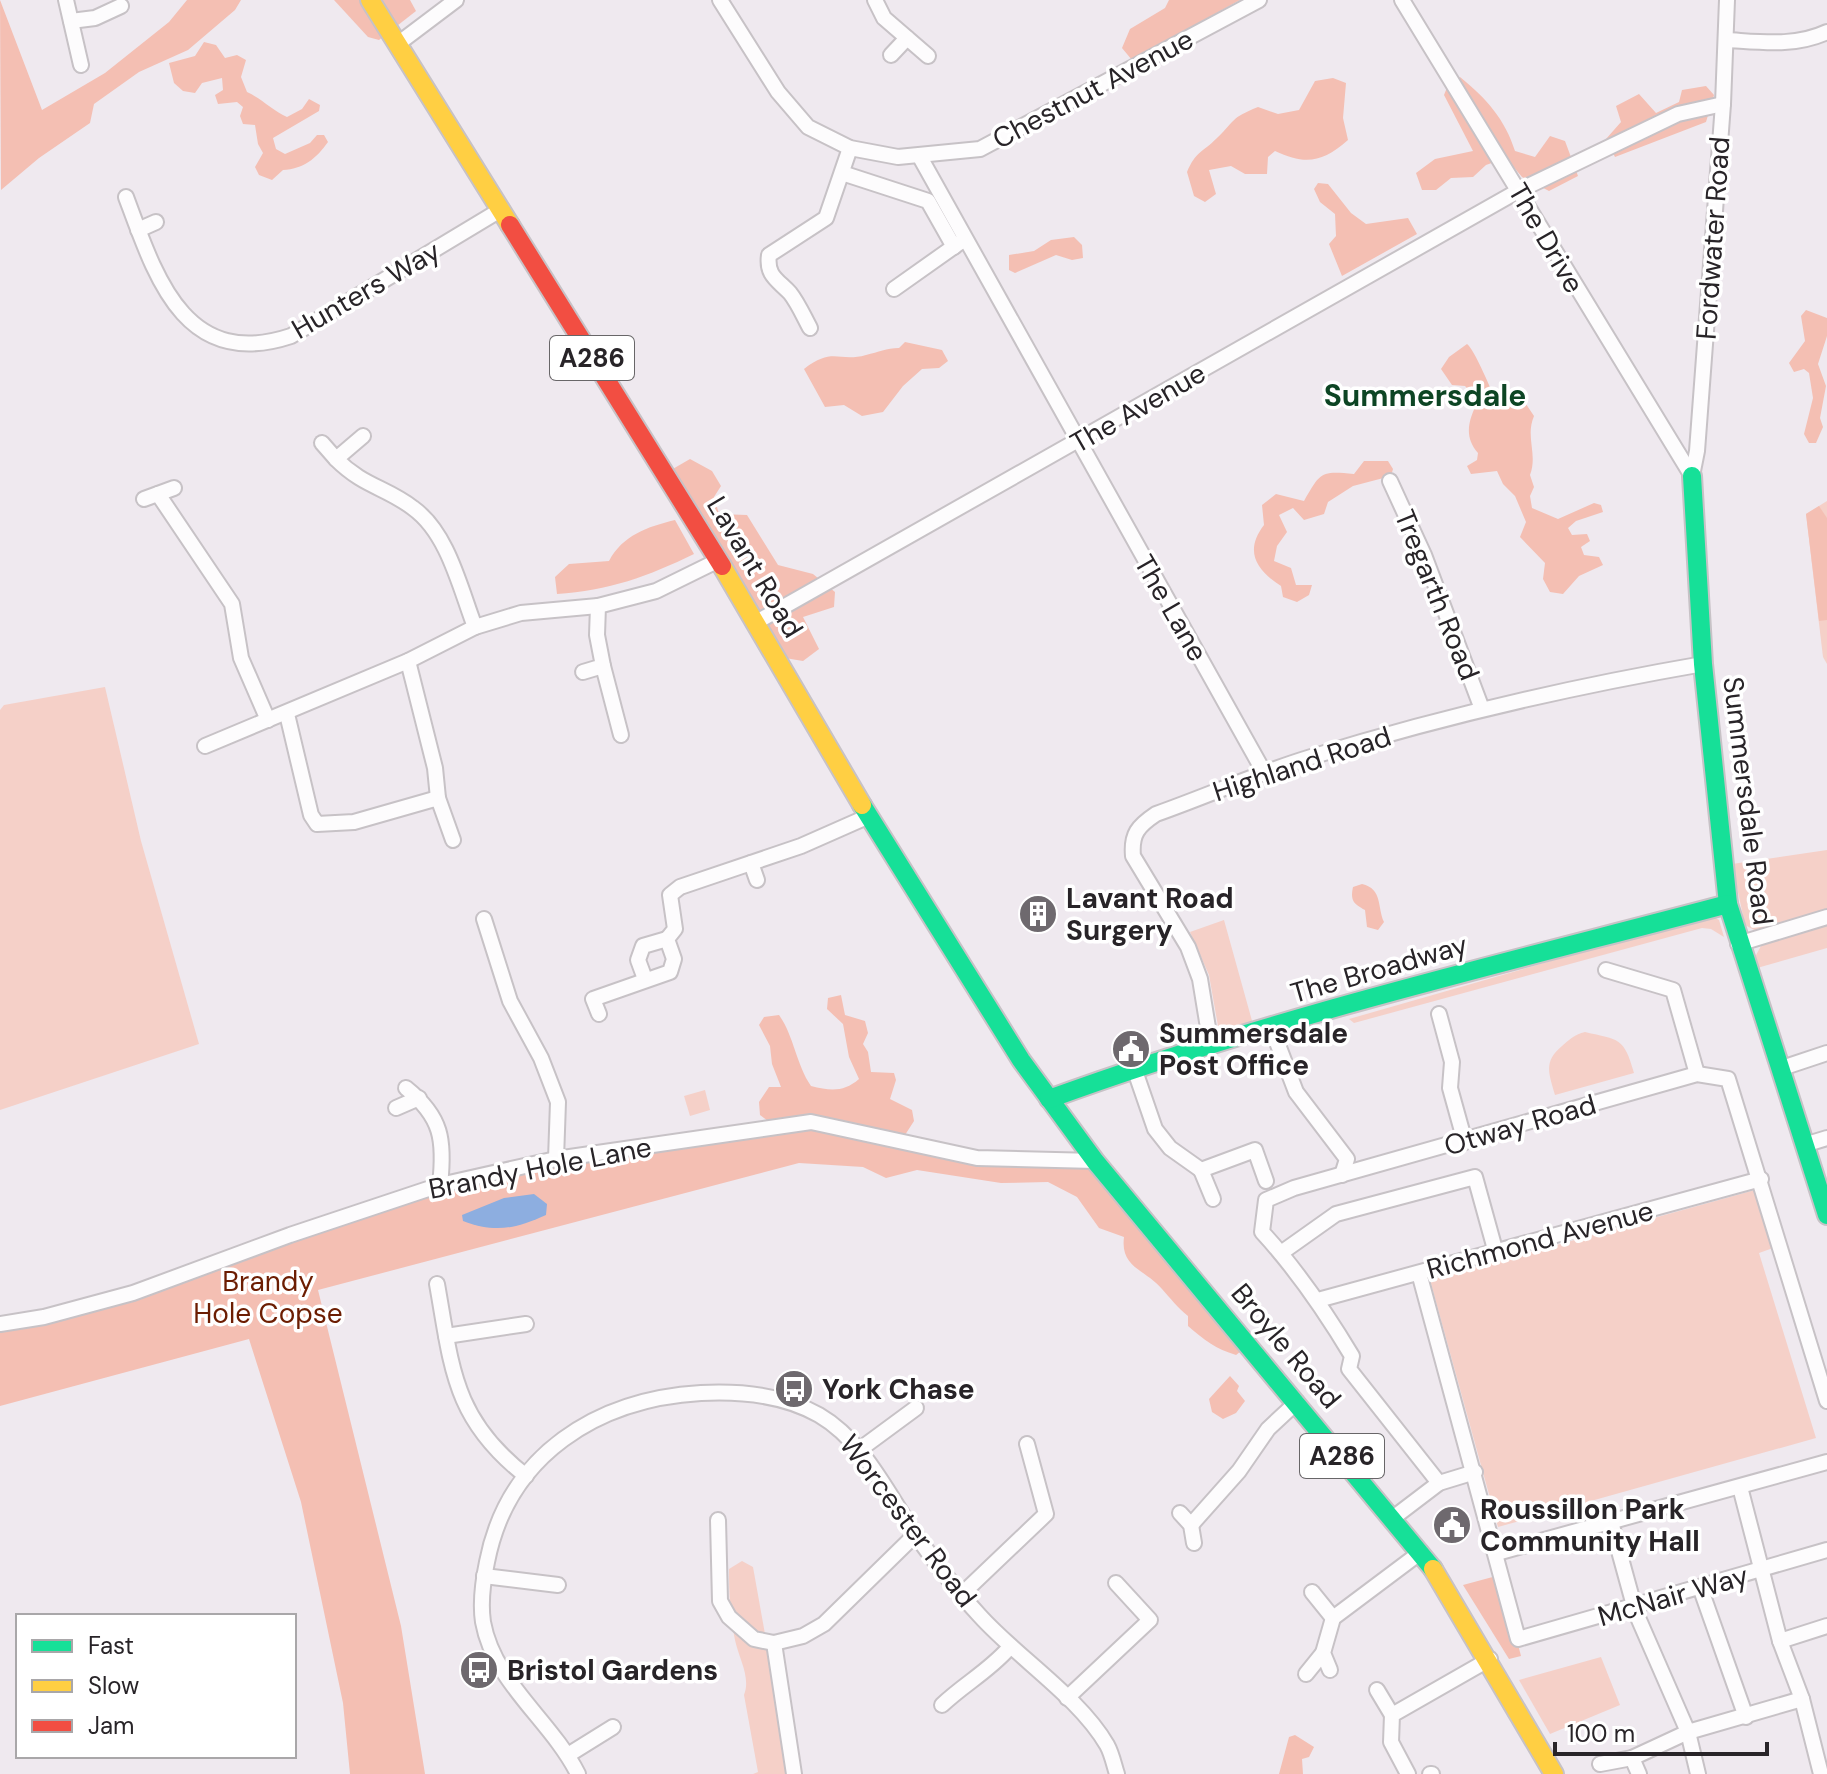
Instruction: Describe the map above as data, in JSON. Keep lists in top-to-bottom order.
{
  "streets": {
    "main road": [
      "A286",
      "Lavant Road",
      "Summersdale Road",
      "The Broadway",
      "Broyle Road"
    ],
    "street": [
      "Chestnut Avenue",
      "The Drive",
      "Fordwater Road",
      "Hunters Way",
      "The Avenue",
      "Tregarth Road",
      "The Lane",
      "Highland Road",
      "Otway Road",
      "Brandy Hole Lane",
      "Richmond Avenue",
      "Worcester Road",
      "McNair Way"
    ]
  },
  "crossings": [
    ["The Drive", "Fordwater Road"],
    ["The Drive", "The Avenue"],
    ["The Drive", "Summersdale Road"],
    ["Fordwater Road", "The Avenue"],
    ["Fordwater Road", "Summersdale Road"],
    ["Hunters Way", "Lavant Road"],
    ["The Avenue", "Lavant Road"],
    ["The Avenue", "The Lane"],
    ["Lavant Road", "The Broadway"],
    ["Lavant Road", "Brandy Hole Lane"],
    ["Lavant Road", "Broyle Road"],
    ["Tregarth Road", "Highland Road"],
    ["The Lane", "Highland Road"],
    ["Highland Road", "Summersdale Road"],
    ["Highland Road", "The Broadway"],
    ["Summersdale Road", "The Broadway"],
    ["Otway Road", "Richmond Avenue"],
    ["Brandy Hole Lane", "Broyle Road"]
  ],
  "districts": ["Summersdale"],
  "parks": ["Brandy Hole Copse"],
  "places": {
    "building": ["Lavant Road Surgery"],
    "public building": ["Summersdale Post Office", "Roussillon Park Community Hall"],
    "bus stop": ["York Chase", "Bristol Gardens"]
  },
  "legend": ["Fast", "Slow", "Jam"],
  "scale_bar": "100 m"
}
